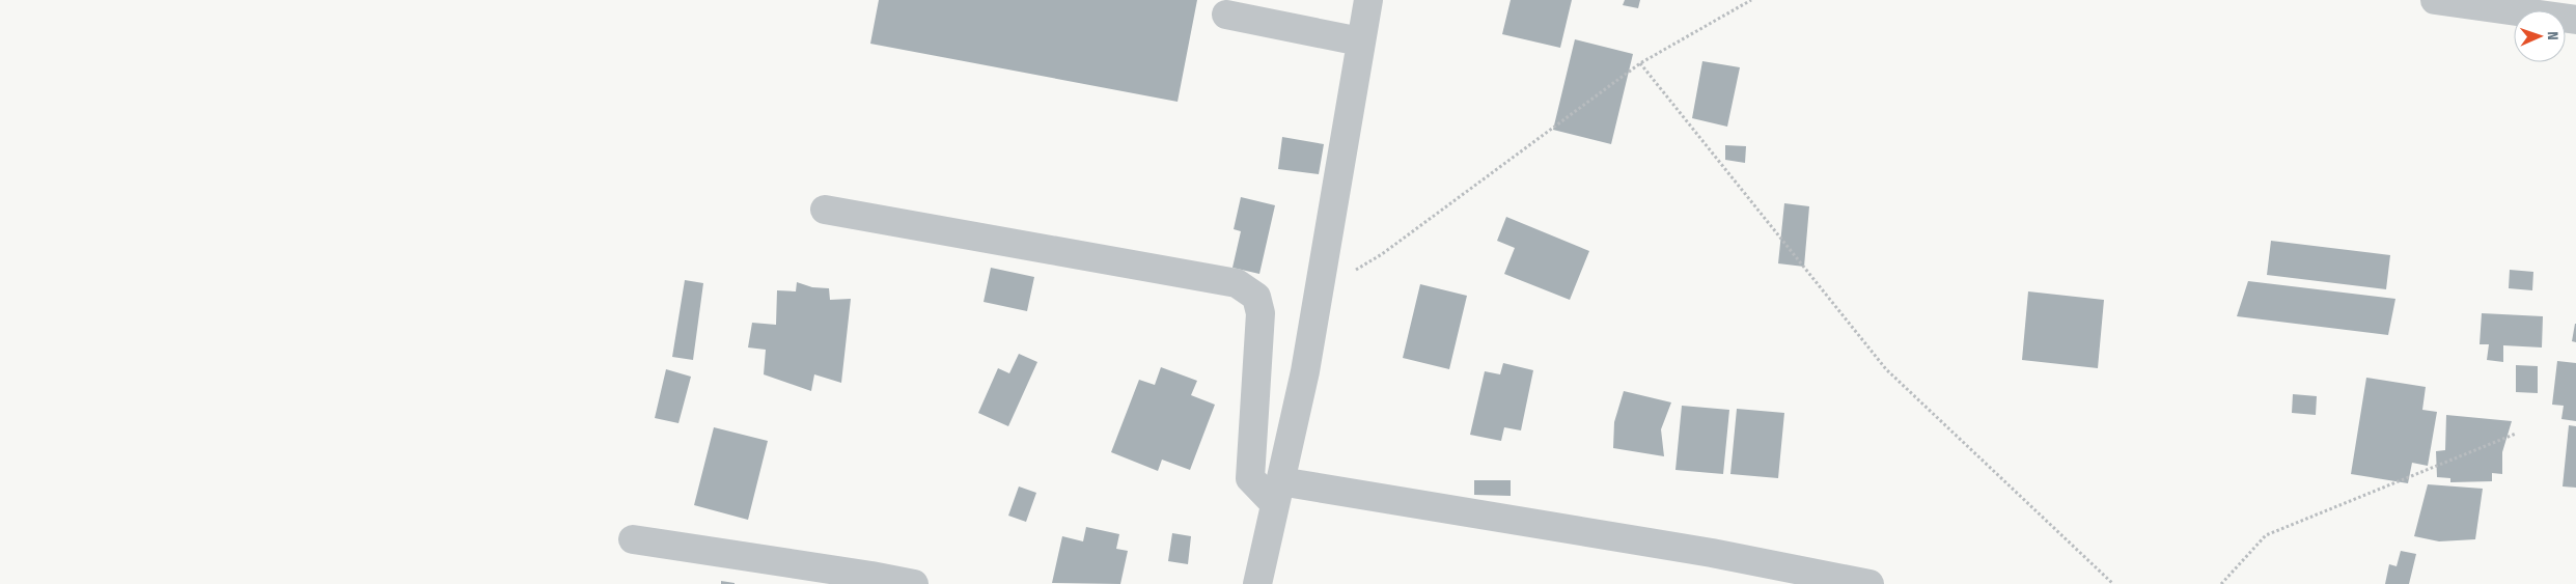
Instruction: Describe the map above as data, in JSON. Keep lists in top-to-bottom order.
{
  "north": "right"
}
